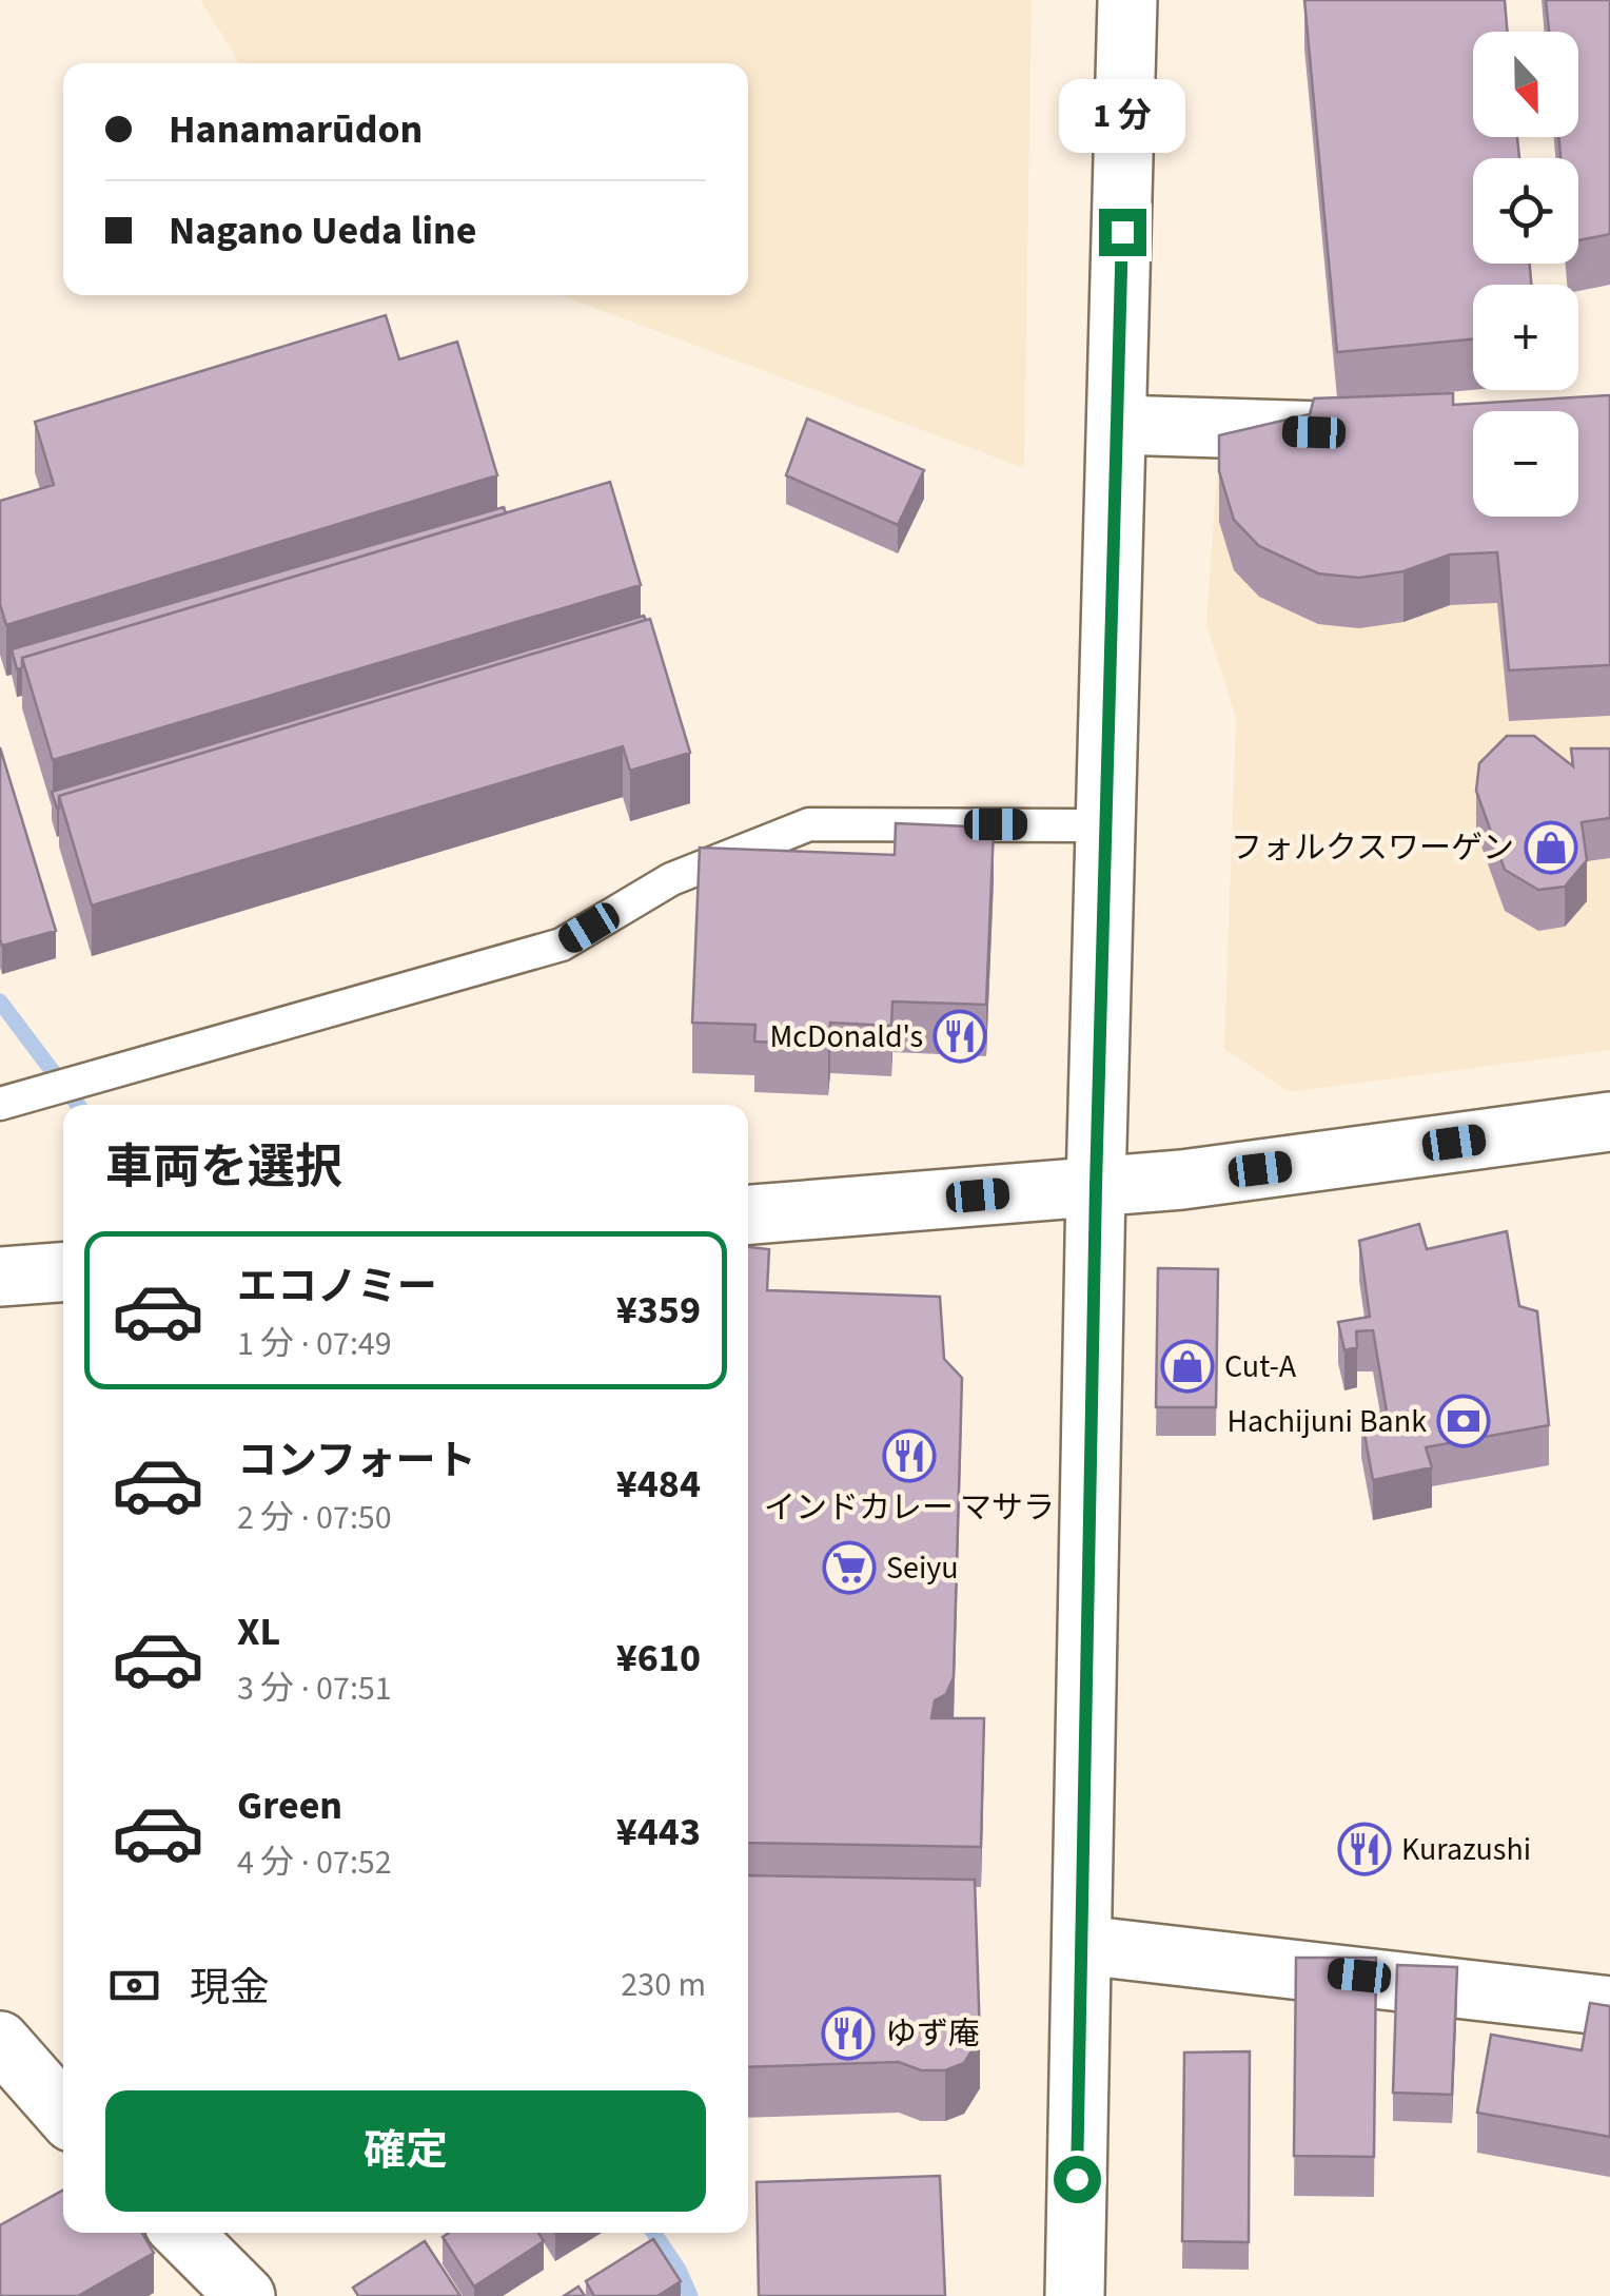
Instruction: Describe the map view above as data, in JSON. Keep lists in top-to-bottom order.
{
  "places": {
    "shop": ["フォルクスワーゲン", "Cut-A"],
    "restaurant": [
      "McDonald's",
      "インドカレー マサラ",
      "Kurazushi",
      "ゆず庵"
    ],
    "bank": ["Hachijuni Bank"],
    "supermarket": ["Seiyu"]
  },
  "north": "bottom",
  "page": {
    "map_buttons": ["+", "−"],
    "banner": ["Hanamarūdon", "Nagano Ueda line"],
    "bubble": "1 分",
    "heading": "車両を選択",
    "list": [
      {
        "name": "エコノミー",
        "note": "1 分 · 07:49",
        "value": "¥359"
      },
      {
        "name": "コンフォート",
        "note": "2 分 · 07:50",
        "value": "¥484"
      },
      {
        "name": "XL",
        "note": "3 分 · 07:51",
        "value": "¥610"
      },
      {
        "name": "Green",
        "note": "4 分 · 07:52",
        "value": "¥443"
      }
    ],
    "pay": ["現金", "230 m"],
    "buttons": "確定"
  }
}
